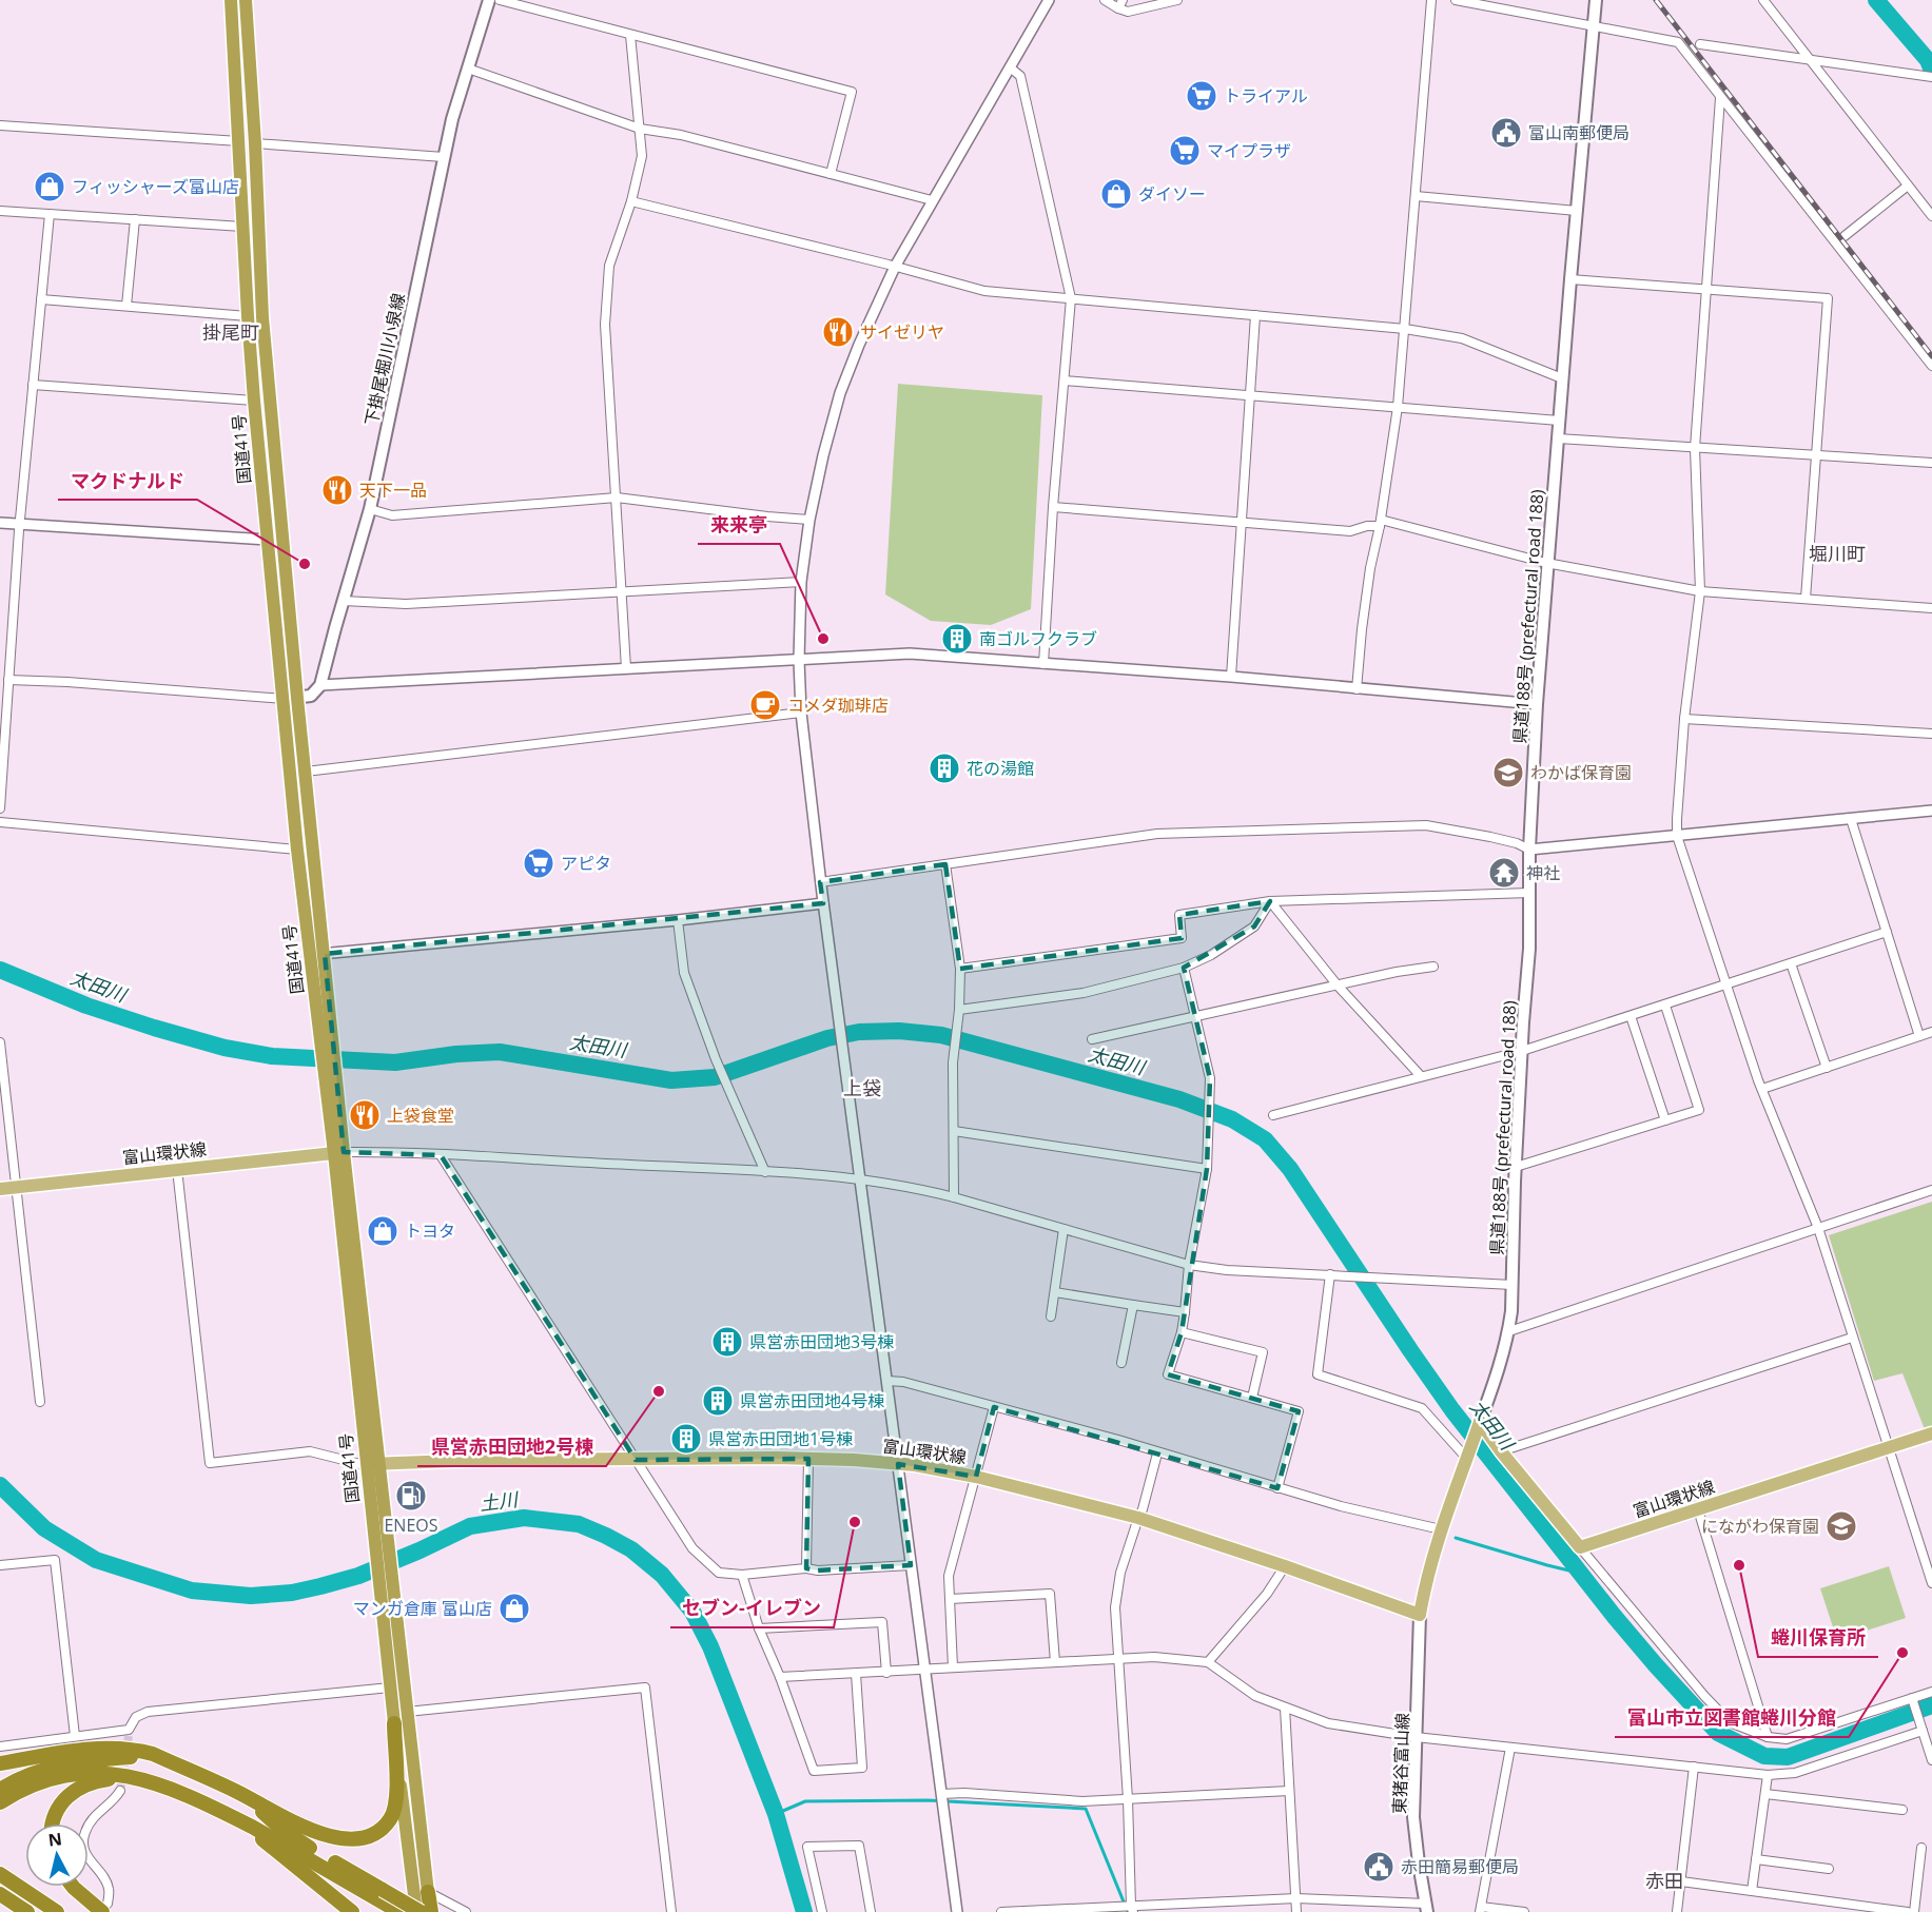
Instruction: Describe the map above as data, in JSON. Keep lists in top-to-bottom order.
{
  "streets": {
    "highway": ["国道41号"],
    "main road": [
      "下掛尾堀川小泉線",
      "県道188号 (prefectural road 188)",
      "富山環状線",
      "東猪谷富山線"
    ]
  },
  "crossings": [
    ["国道41号", "富山環状線"],
    ["富山環状線", "東猪谷富山線"]
  ],
  "districts": [
    "掛尾町",
    "堀川町",
    "上袋",
    "赤田"
  ],
  "water": ["太田川", "土川"],
  "places": {
    "supermarket": ["トライアル", "マイプラザ", "アピタ"],
    "public building": ["富山南郵便局", "赤田簡易郵便局"],
    "shop": [
      "フィッシャーズ富山店",
      "ダイソー",
      "トヨタ",
      "マンガ倉庫 富山店"
    ],
    "restaurant": ["サイゼリヤ", "天下一品", "上袋食堂"],
    "other": [
      "マクドナルド",
      "来来亭",
      "県営赤田団地2号棟",
      "セブン-イレブン",
      "蜷川保育所",
      "富山市立図書館蜷川分館"
    ],
    "building": [
      "南ゴルフクラブ",
      "花の湯館",
      "県営赤田団地3号棟",
      "県営赤田団地4号棟",
      "県営赤田団地1号棟"
    ],
    "cafe": ["コメダ珈琲店"],
    "school or university": ["わかば保育園", "にながわ保育園"],
    "temple": ["神社"],
    "fuel station": ["ENEOS"]
  },
  "north": "top"
}
